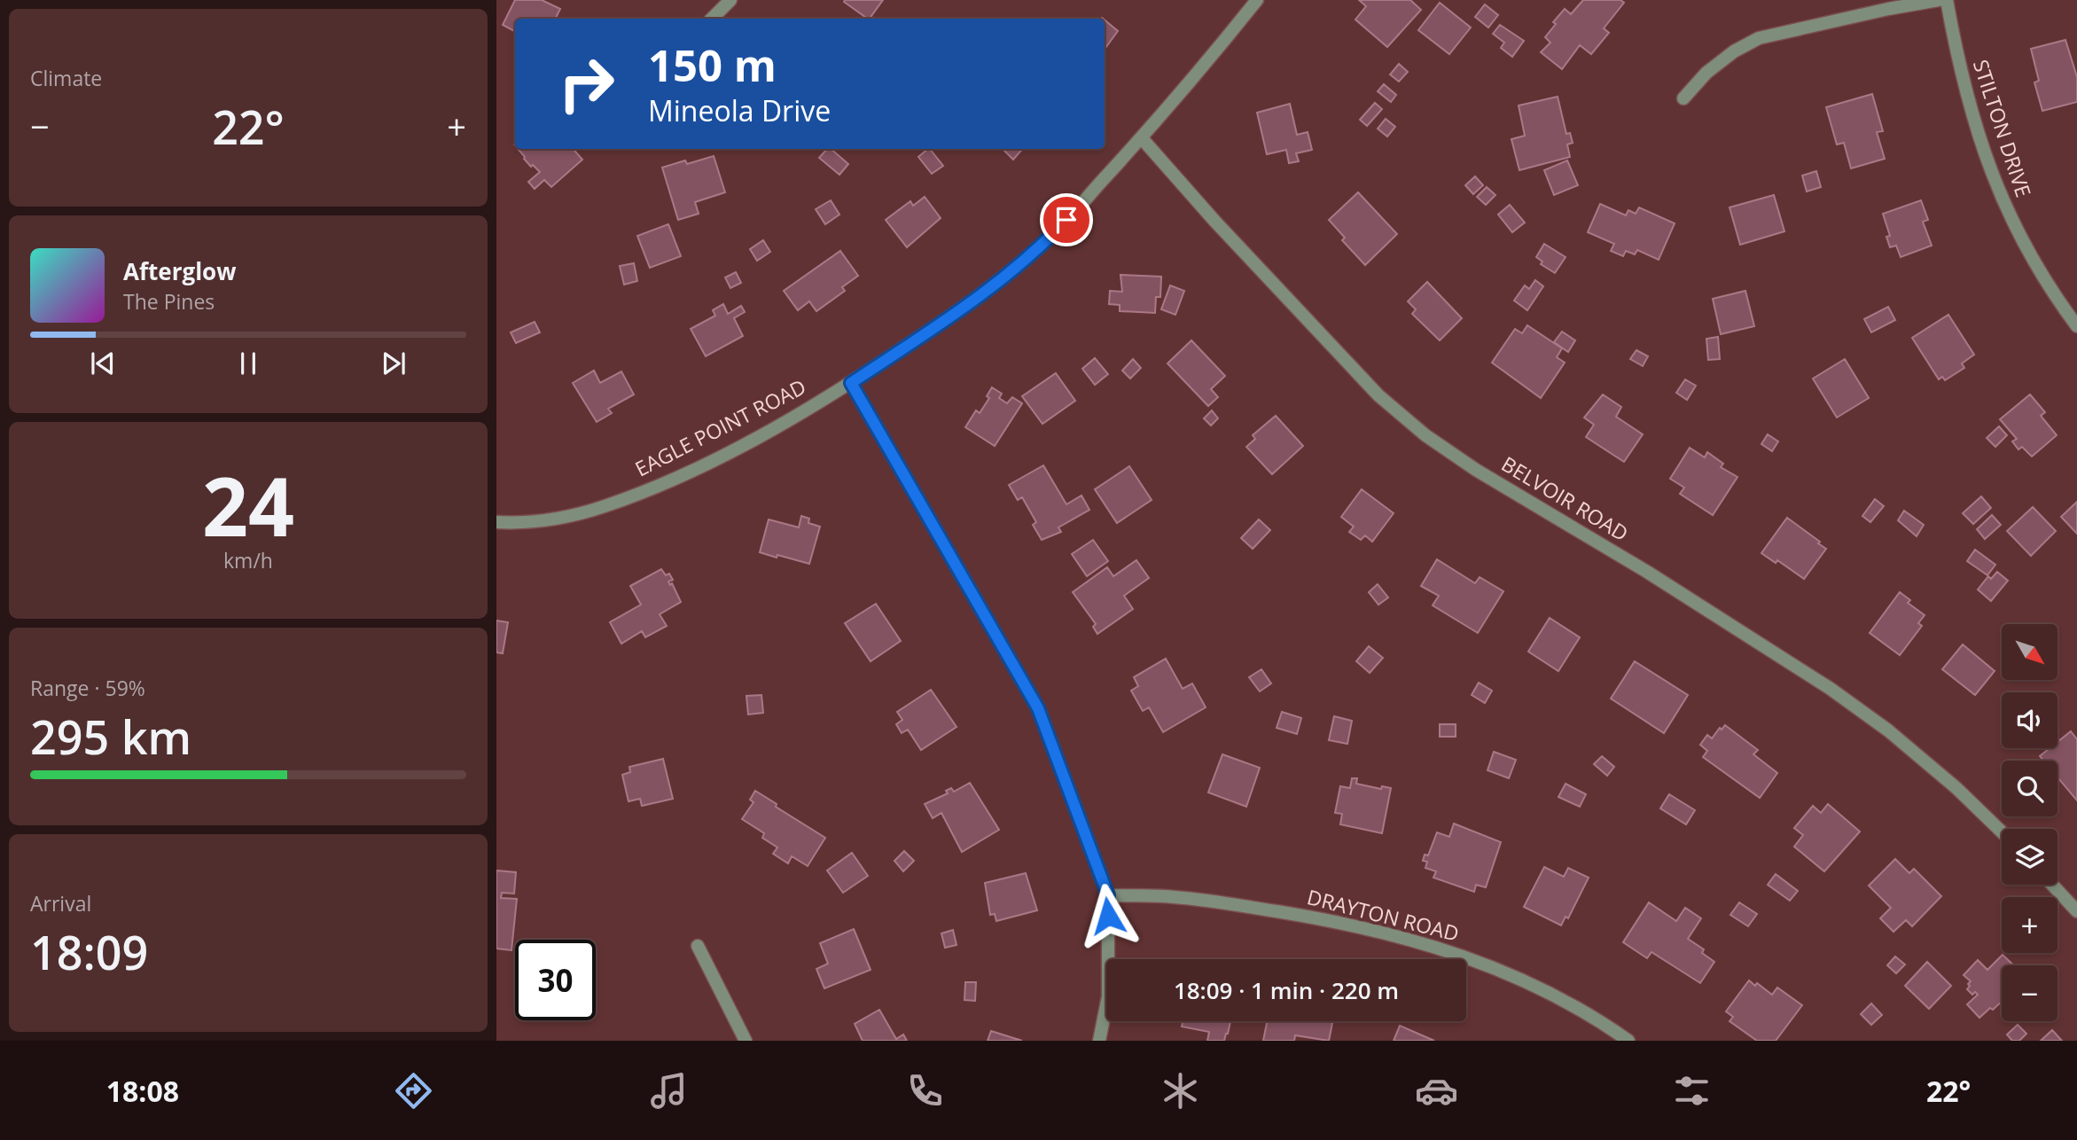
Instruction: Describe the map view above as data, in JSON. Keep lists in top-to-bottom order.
{
  "streets": {
    "street": [
      "STILTON DRIVE",
      "EAGLE POINT ROAD",
      "BELVOIR ROAD",
      "DRAYTON ROAD"
    ]
  },
  "crossings": [
    ["EAGLE POINT ROAD", "BELVOIR ROAD"]
  ],
  "north": "bottom right",
  "page": {
    "tile": [
      "Climate",
      ["24", "km/h"],
      ["Range · 59%", "295 km"],
      ["Arrival", "18:09"]
    ],
    "turn": ["150 m", "Mineola Drive"],
    "heat": ["−", "22°", "+"],
    "song": ["Afterglow", "The Pines"],
    "map_buttons": ["+", "−"],
    "limit": "30",
    "trip": "18:09 · 1 min · 220 m",
    "tabs": ["18:08", "22°"]
  }
}
